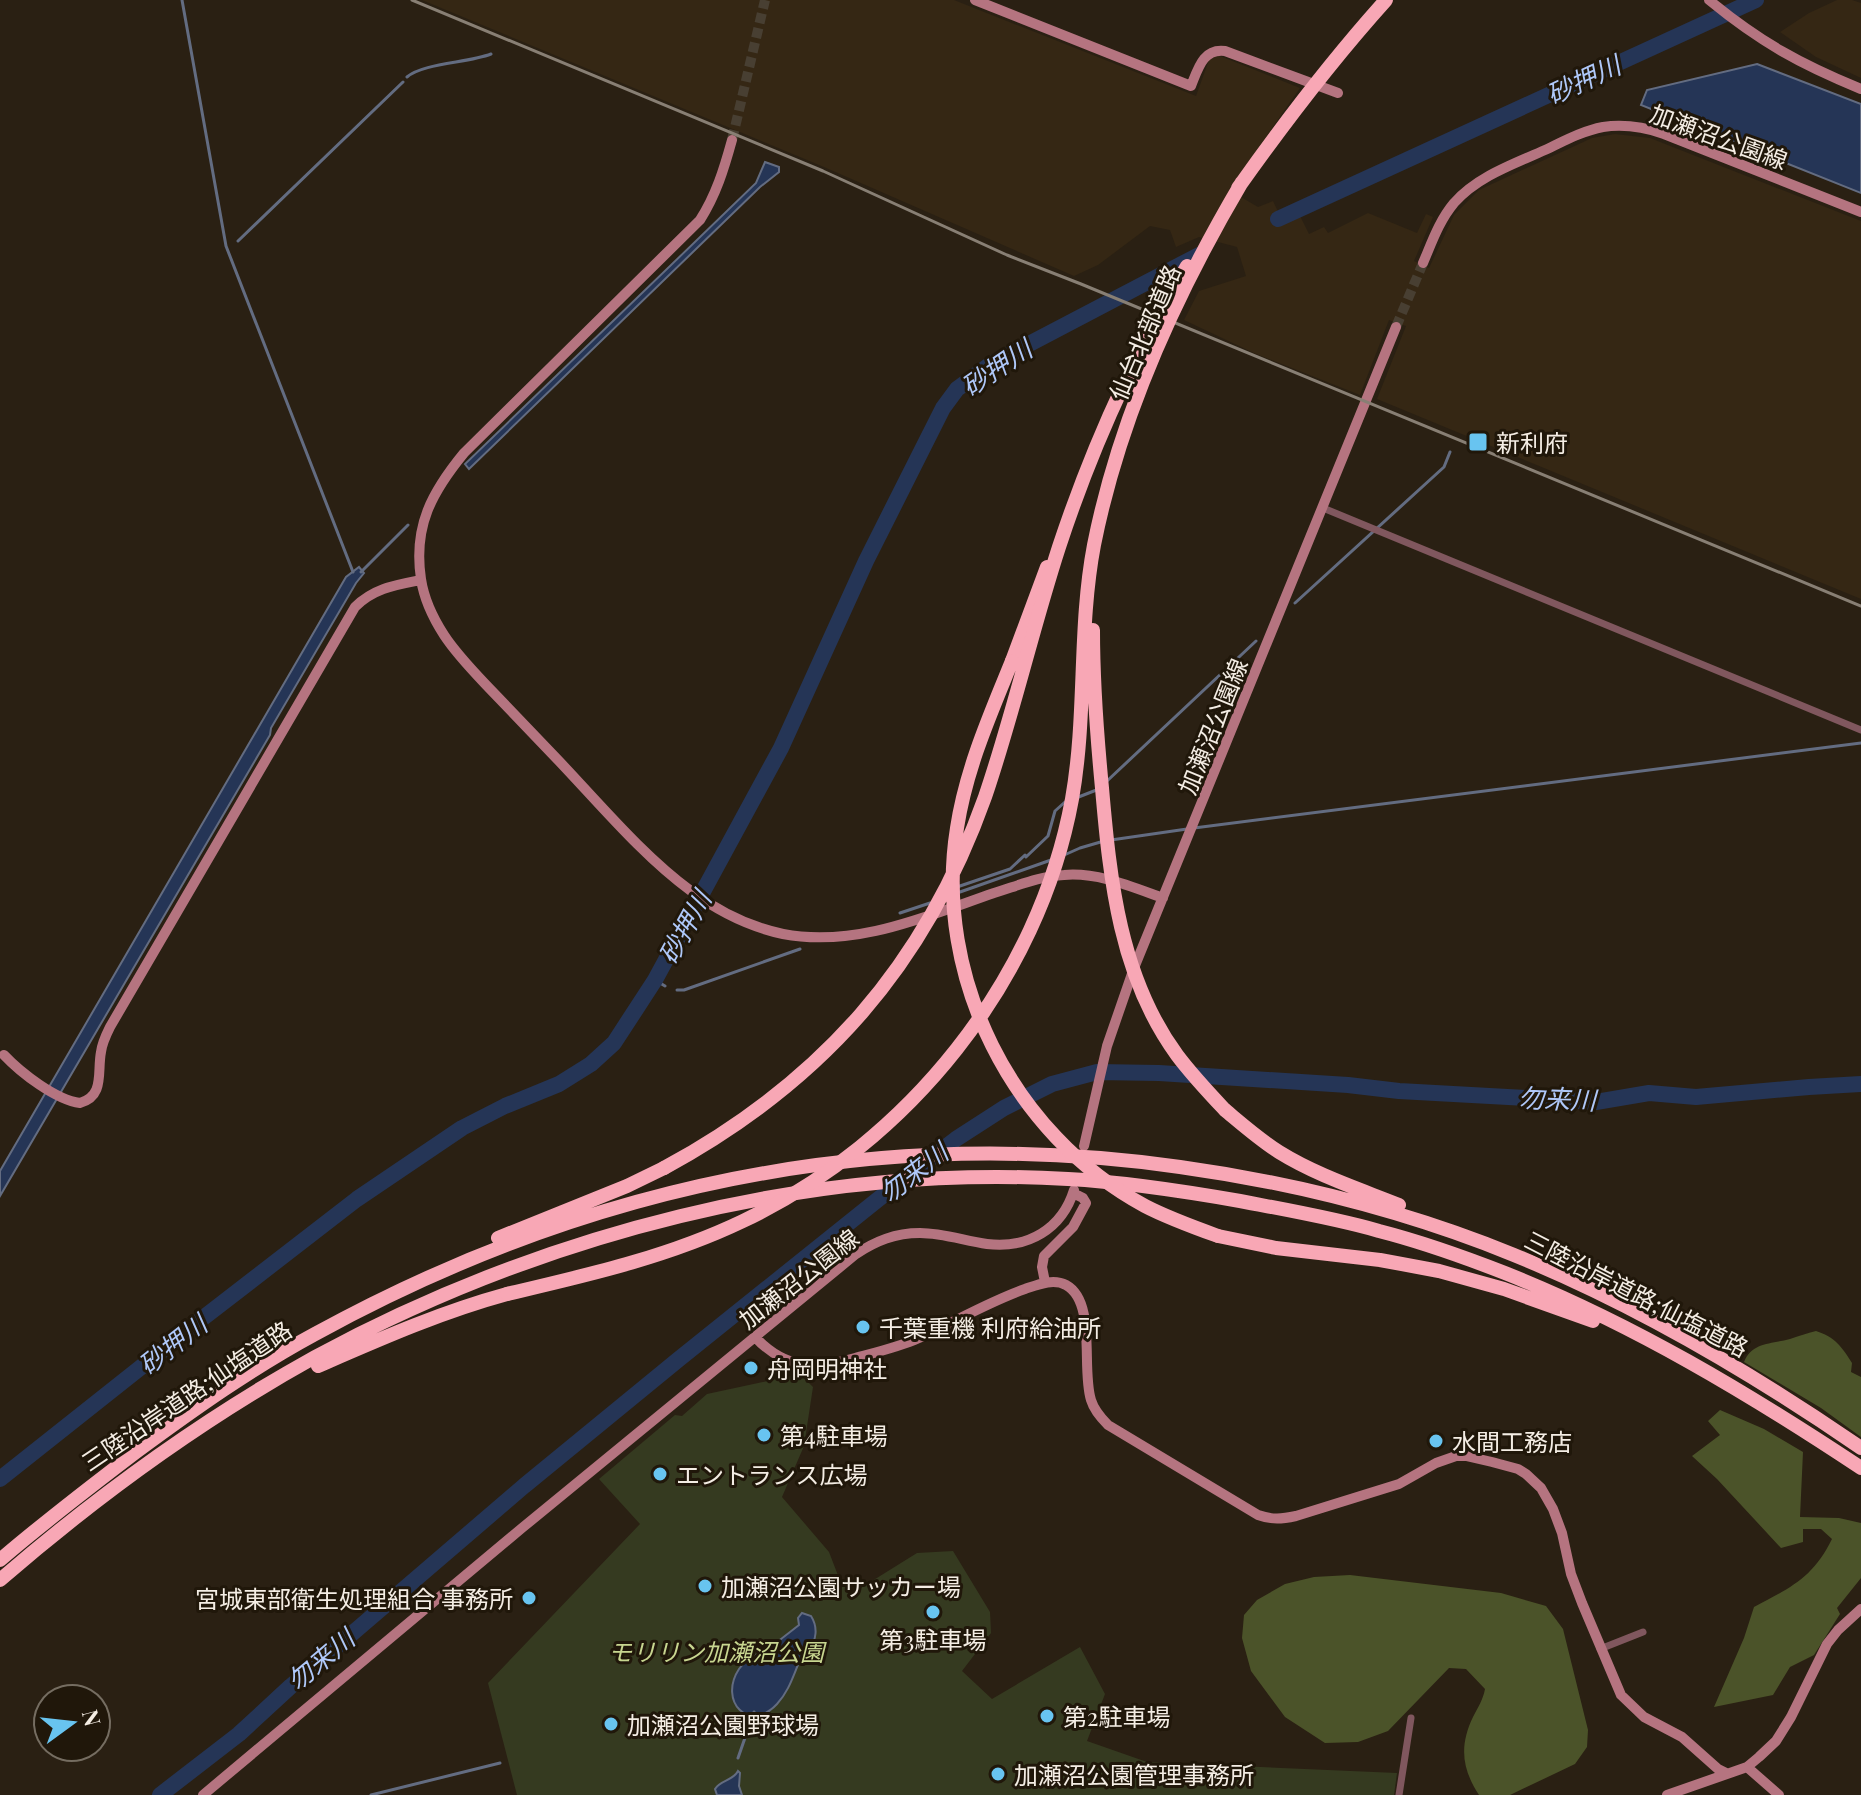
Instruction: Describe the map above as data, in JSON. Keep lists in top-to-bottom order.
{
  "streets": {
    "highway": ["仙台北部道路", "三陸沿岸道路;仙塩道路"],
    "street": ["加瀬沼公園線"]
  },
  "crossings": [
    ["加瀬沼公園線", "三陸沿岸道路;仙塩道路"]
  ],
  "water": ["砂押川", "勿来川"],
  "parks": ["モリリン加瀬沼公園"],
  "places": {
    "transit": ["新利府"],
    "other": [
      "千葉重機 利府給油所",
      "舟岡明神社",
      "第4駐車場",
      "水間工務店",
      "エントランス広場",
      "加瀬沼公園サッカー場",
      "宮城東部衛生処理組合 事務所",
      "第3駐車場",
      "第2駐車場",
      "加瀬沼公園野球場",
      "加瀬沼公園管理事務所"
    ]
  },
  "north": "right"
}
